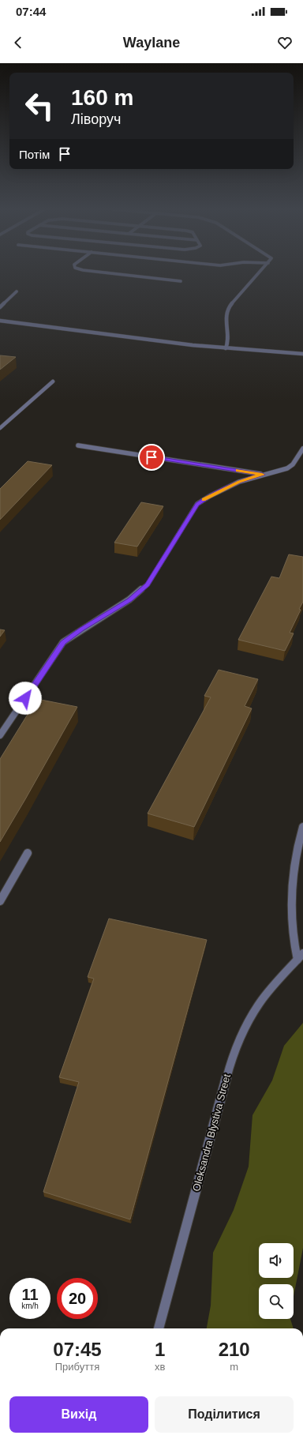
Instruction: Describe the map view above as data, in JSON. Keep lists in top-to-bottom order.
{
  "streets": {
    "street": ["Oleksandra Blystiva Street"]
  },
  "page": {
    "status": "07:44",
    "header": "Waylane",
    "turn": ["160 m", "Ліворуч"],
    "then": "Потім",
    "speed": "11 km/h",
    "limit": "20",
    "eta": [
      "07:45",
      "Прибуття",
      "1",
      "хв",
      "210",
      "m"
    ],
    "buttons": ["Вихід", "Поділитися"]
  }
}
